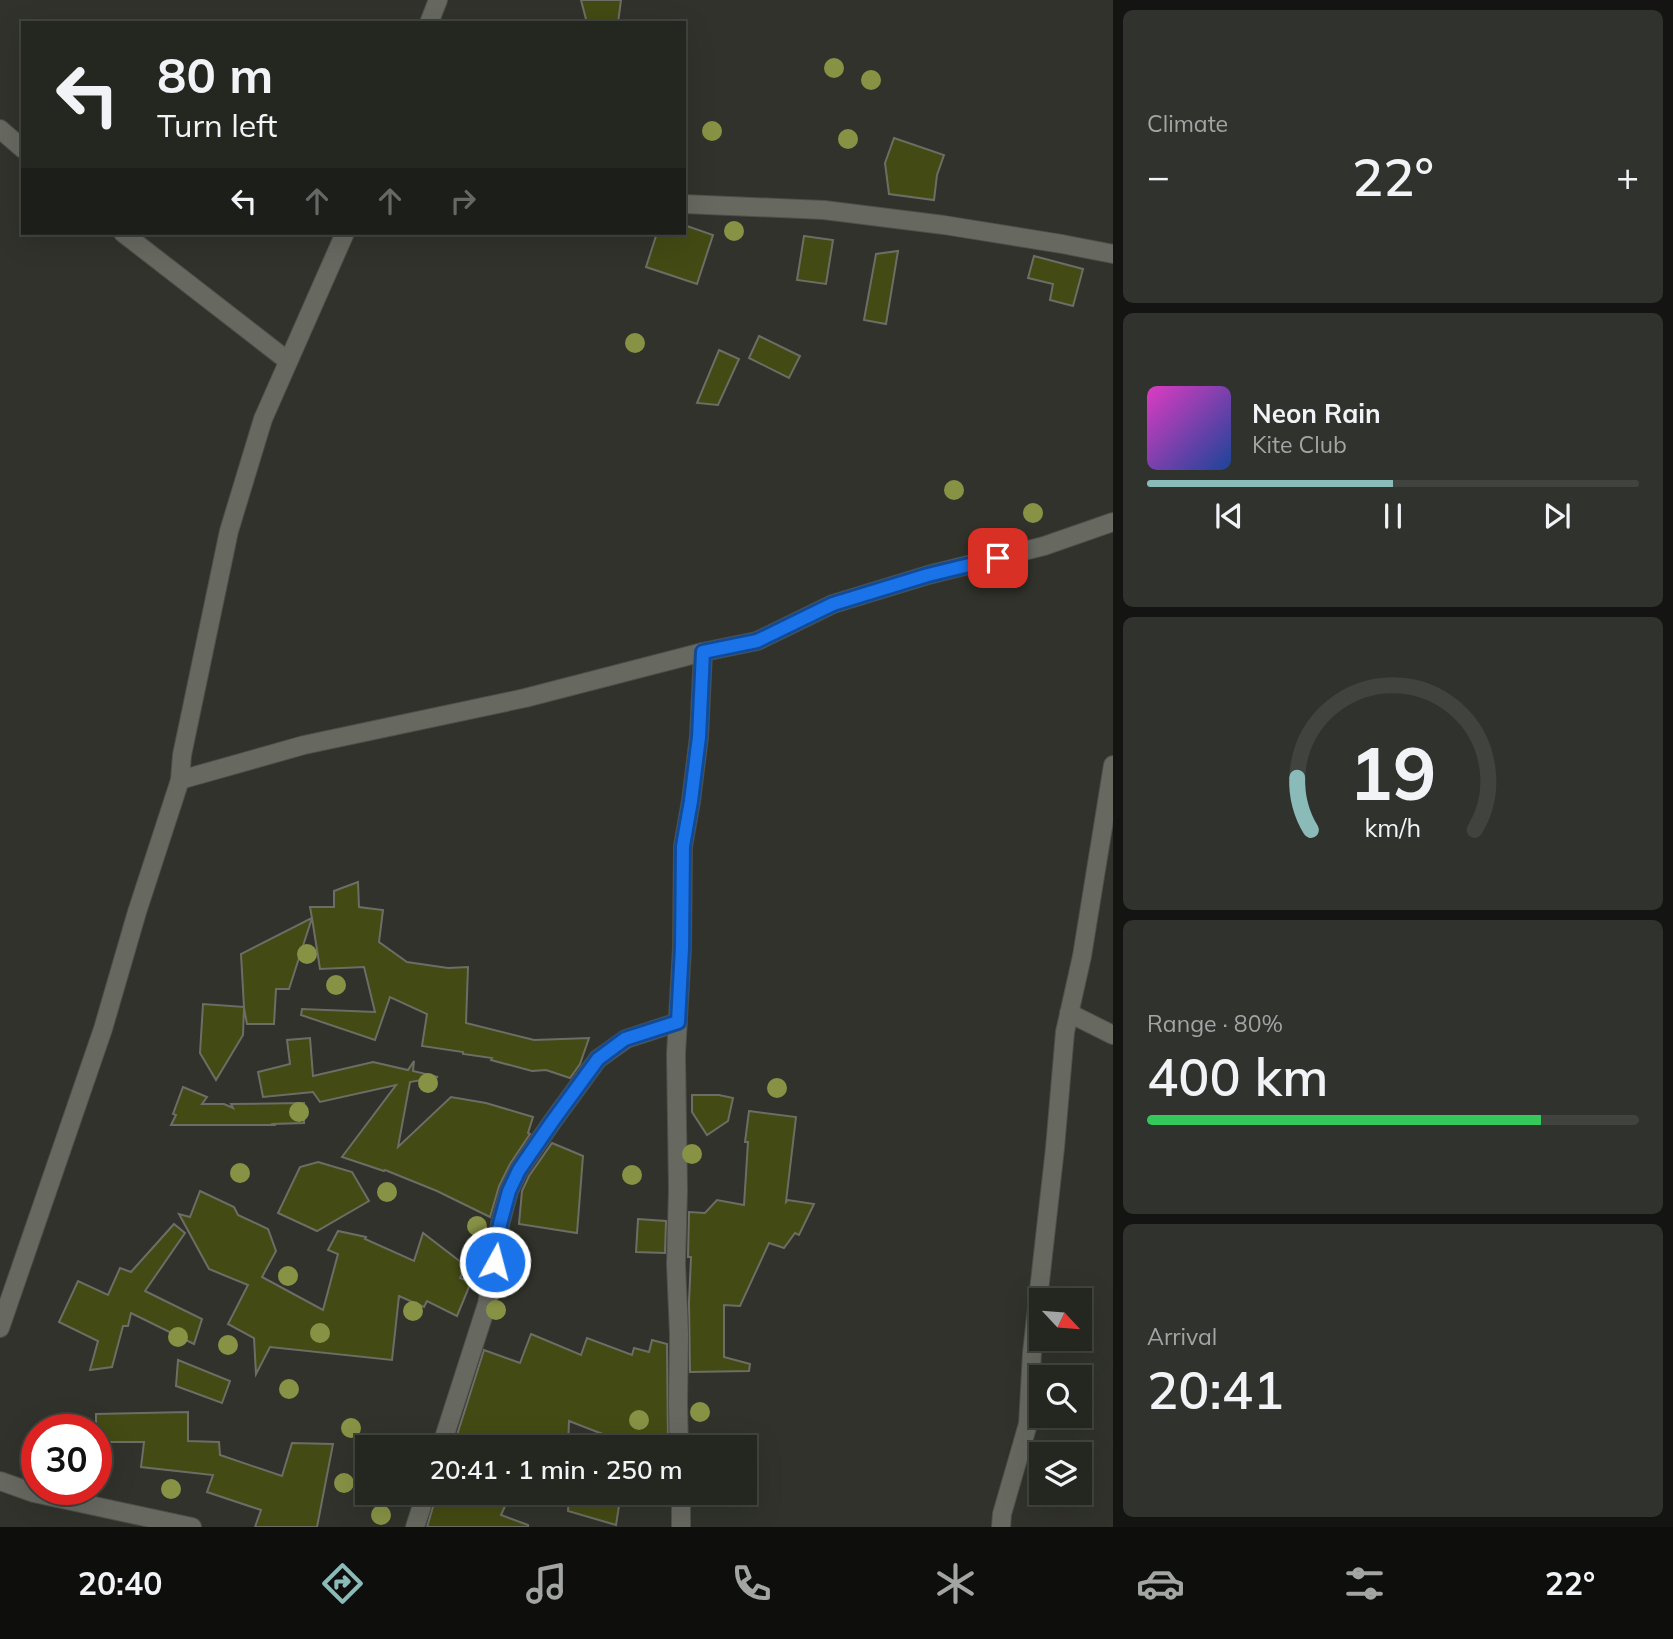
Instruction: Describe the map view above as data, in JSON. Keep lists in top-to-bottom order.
{
  "north": "bottom right",
  "page": {
    "tile": [
      "Climate",
      ["Range · 80%", "400 km"],
      ["Arrival", "20:41"]
    ],
    "turn": ["80 m", "Turn left"],
    "heat": ["−", "22°", "+"],
    "song": ["Neon Rain", "Kite Club"],
    "limit": "30",
    "trip": "20:41 · 1 min · 250 m",
    "tabs": ["20:40", "22°"],
    "gauge": ["19", "km/h"]
  }
}
